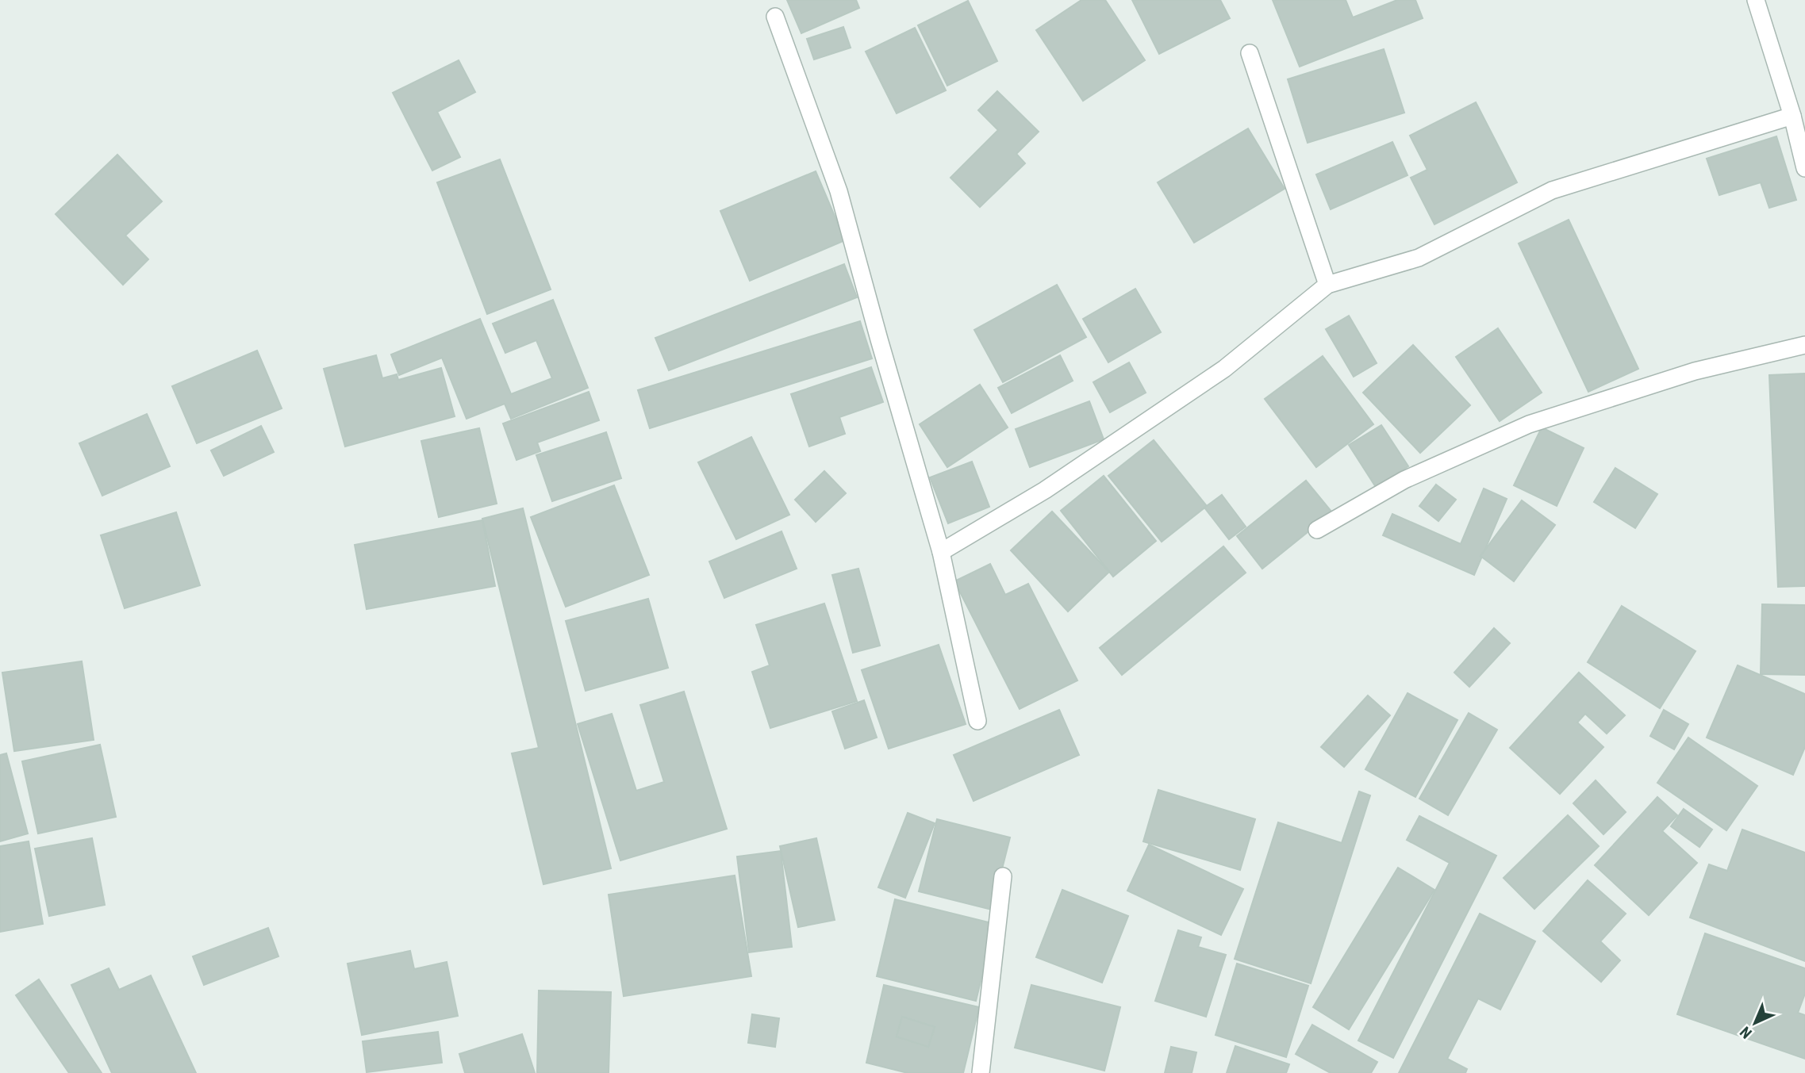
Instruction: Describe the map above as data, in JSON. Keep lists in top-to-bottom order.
{
  "north": "bottom left"
}
